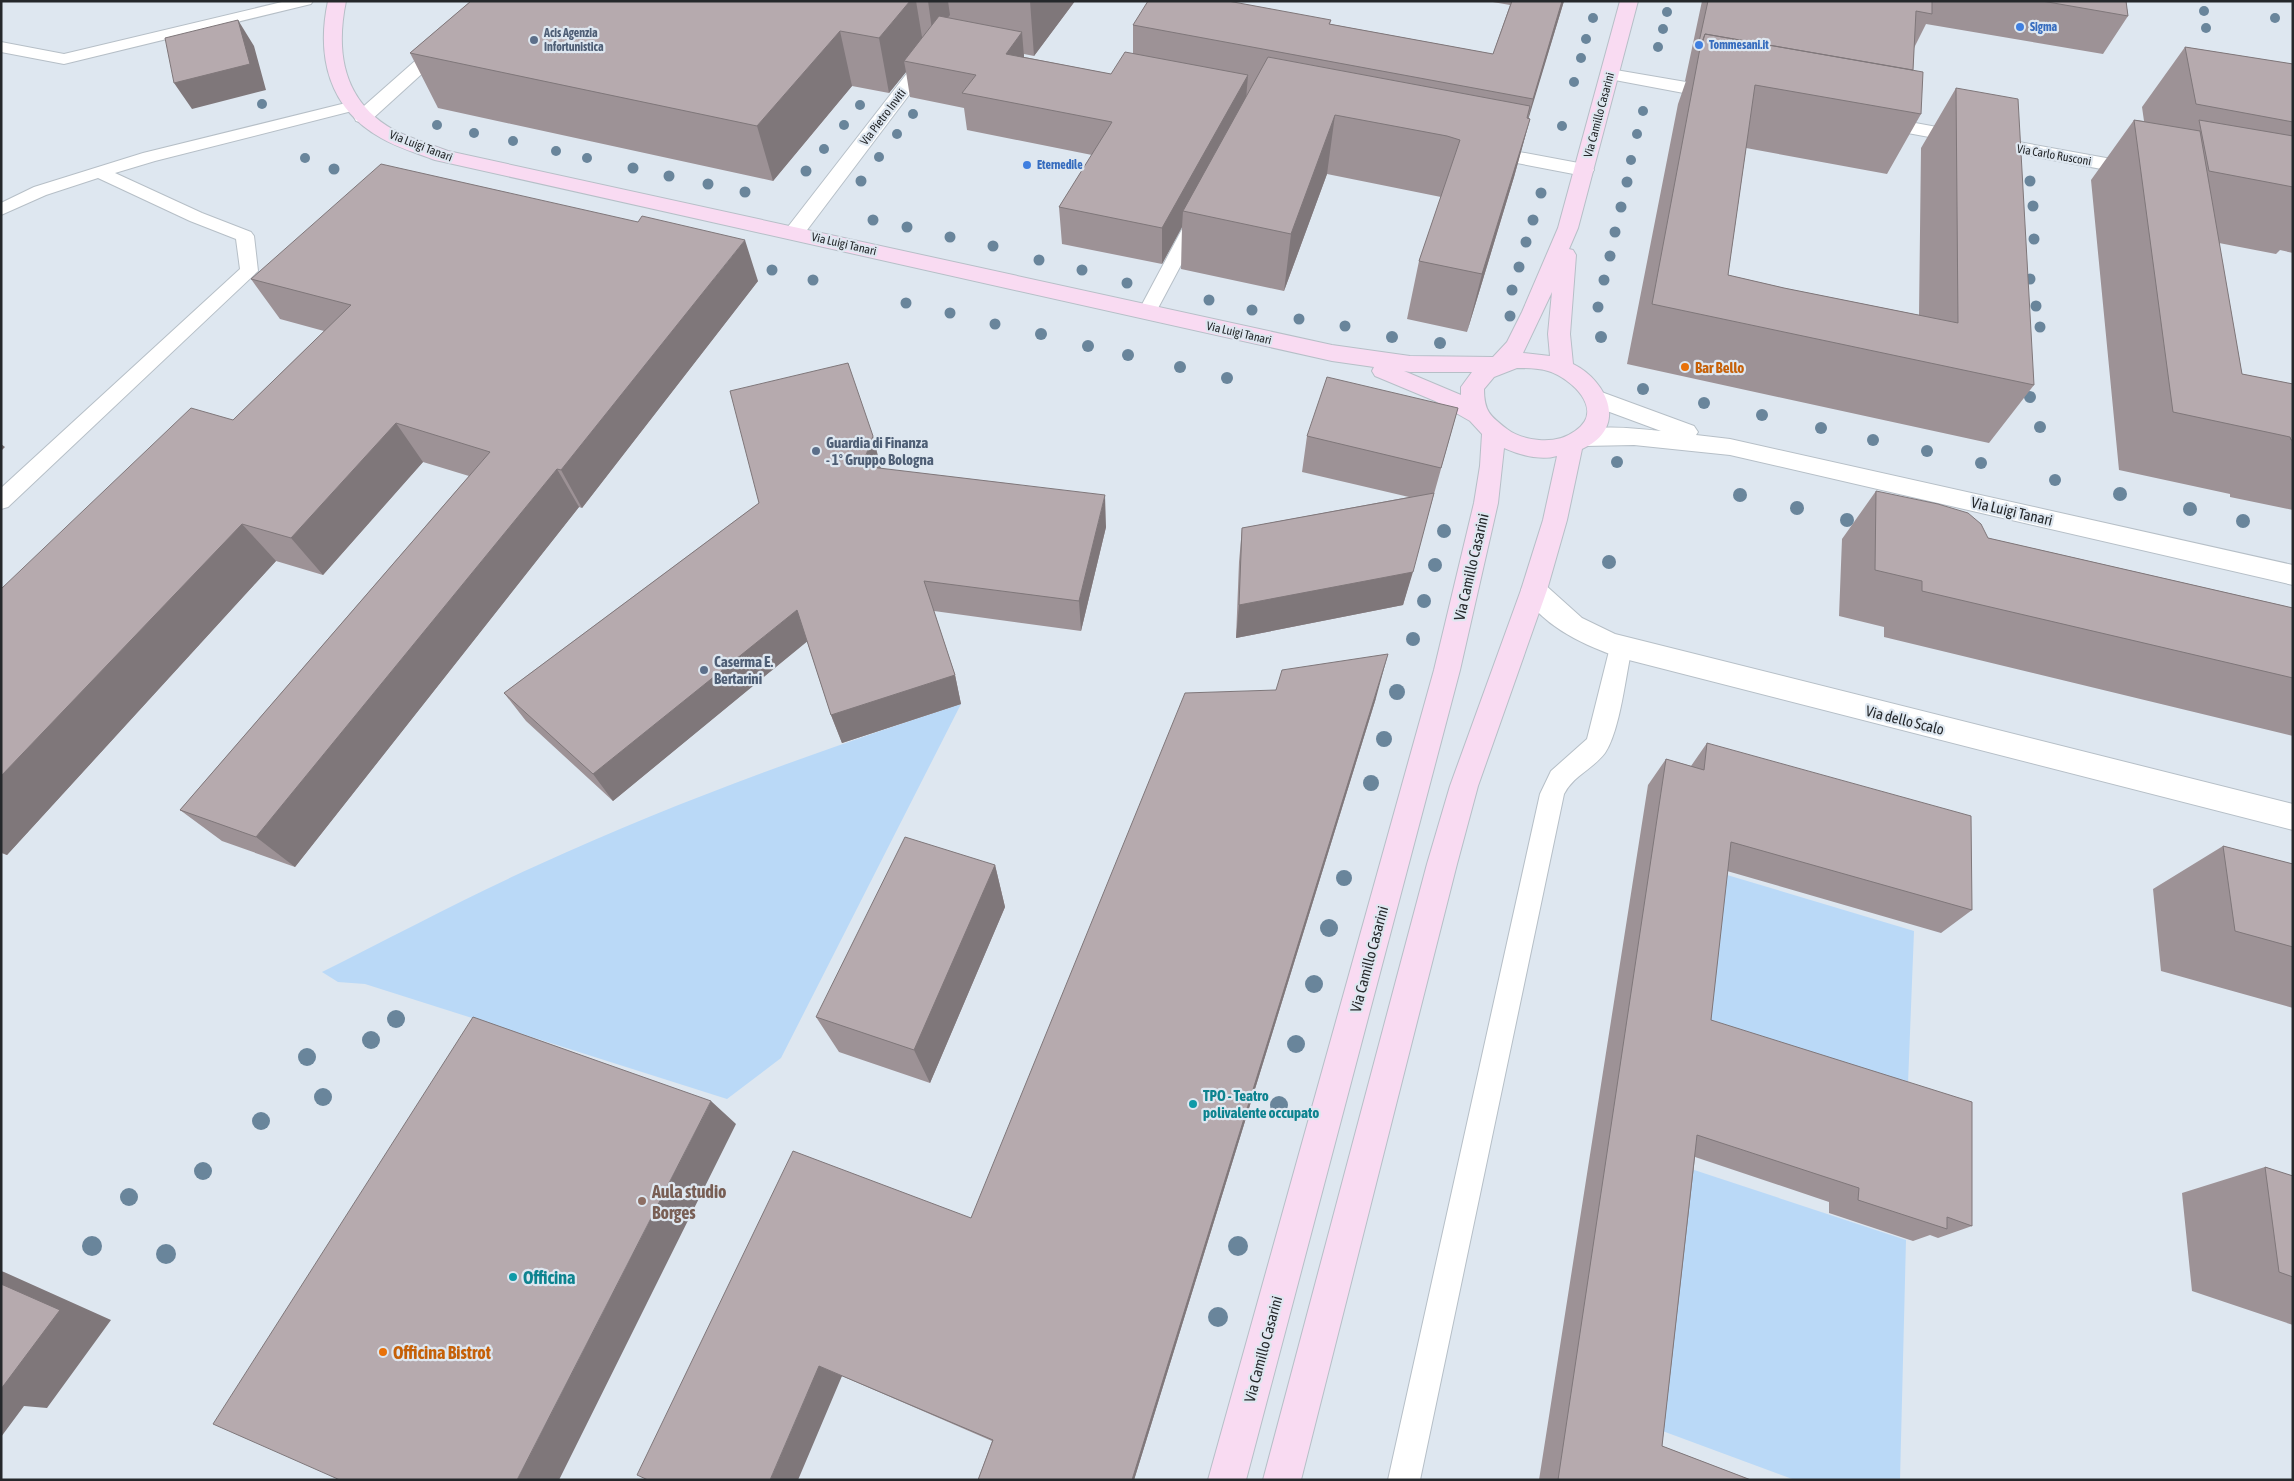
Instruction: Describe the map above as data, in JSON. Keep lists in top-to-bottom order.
{
  "streets": {
    "street": [
      "Via Camillo Casarini",
      "Via Pietro Inviti",
      "Via Luigi Tanari",
      "Via Carlo Rusconi",
      "Via dello Scalo"
    ]
  },
  "crossings": [
    ["Via Camillo Casarini", "Via Luigi Tanari"],
    ["Via Pietro Inviti", "Via Luigi Tanari"]
  ],
  "places": [
    "Sigma",
    "Acis Agenzia Infortunistica",
    "Tommesani.it",
    "Eternedile",
    "Bar Bello",
    "Guardia di Finanza - 1° Gruppo Bologna",
    "Caserma E. Bertarini",
    "TPO - Teatro polivalente occupato",
    "Aula studio Borges",
    "Officina",
    "Officina Bistrot"
  ]
}
